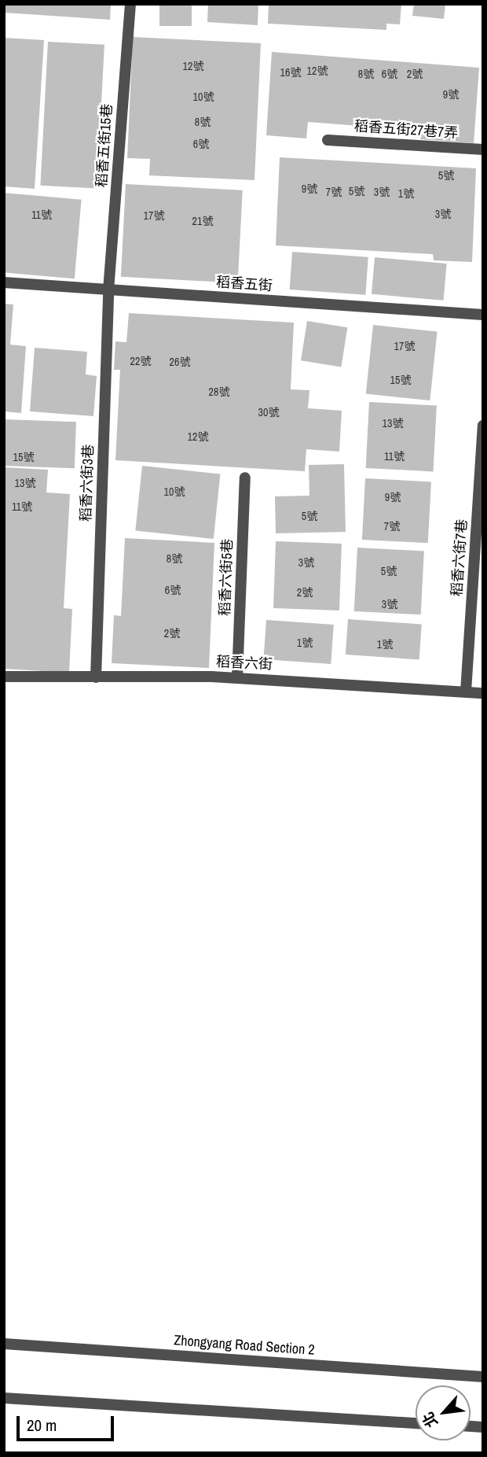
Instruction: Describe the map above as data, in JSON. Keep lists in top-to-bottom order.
{
  "streets": {
    "street": [
      "稻香五街27巷7弄",
      "稻香五街15巷",
      "稻香五街",
      "稻香六街3巷",
      "稻香六街7巷",
      "稻香六街5巷",
      "稻香六街",
      "Zhongyang Road Section 2"
    ]
  },
  "crossings": [
    ["稻香五街15巷", "稻香五街"],
    ["稻香五街15巷", "稻香六街3巷"],
    ["稻香五街", "稻香六街3巷"],
    ["稻香六街3巷", "稻香六街"],
    ["稻香六街7巷", "稻香六街"],
    ["稻香六街5巷", "稻香六街"]
  ],
  "house_numbers": [
    "12號",
    "12號",
    "16號",
    "8號",
    "6號",
    "2號",
    "9號",
    "10號",
    "8號",
    "6號",
    "5號",
    "9號",
    "5號",
    "7號",
    "3號",
    "1號",
    "3號",
    "11號",
    "17號",
    "21號",
    "17號",
    "22號",
    "26號",
    "15號",
    "28號",
    "30號",
    "13號",
    "12號",
    "11號",
    "15號",
    "13號",
    "10號",
    "9號",
    "11號",
    "5號",
    "7號",
    "8號",
    "3號",
    "5號",
    "6號",
    "2號",
    "3號",
    "2號",
    "1號",
    "1號"
  ],
  "scale_bar": "20 m",
  "north": "bottom left"
}
